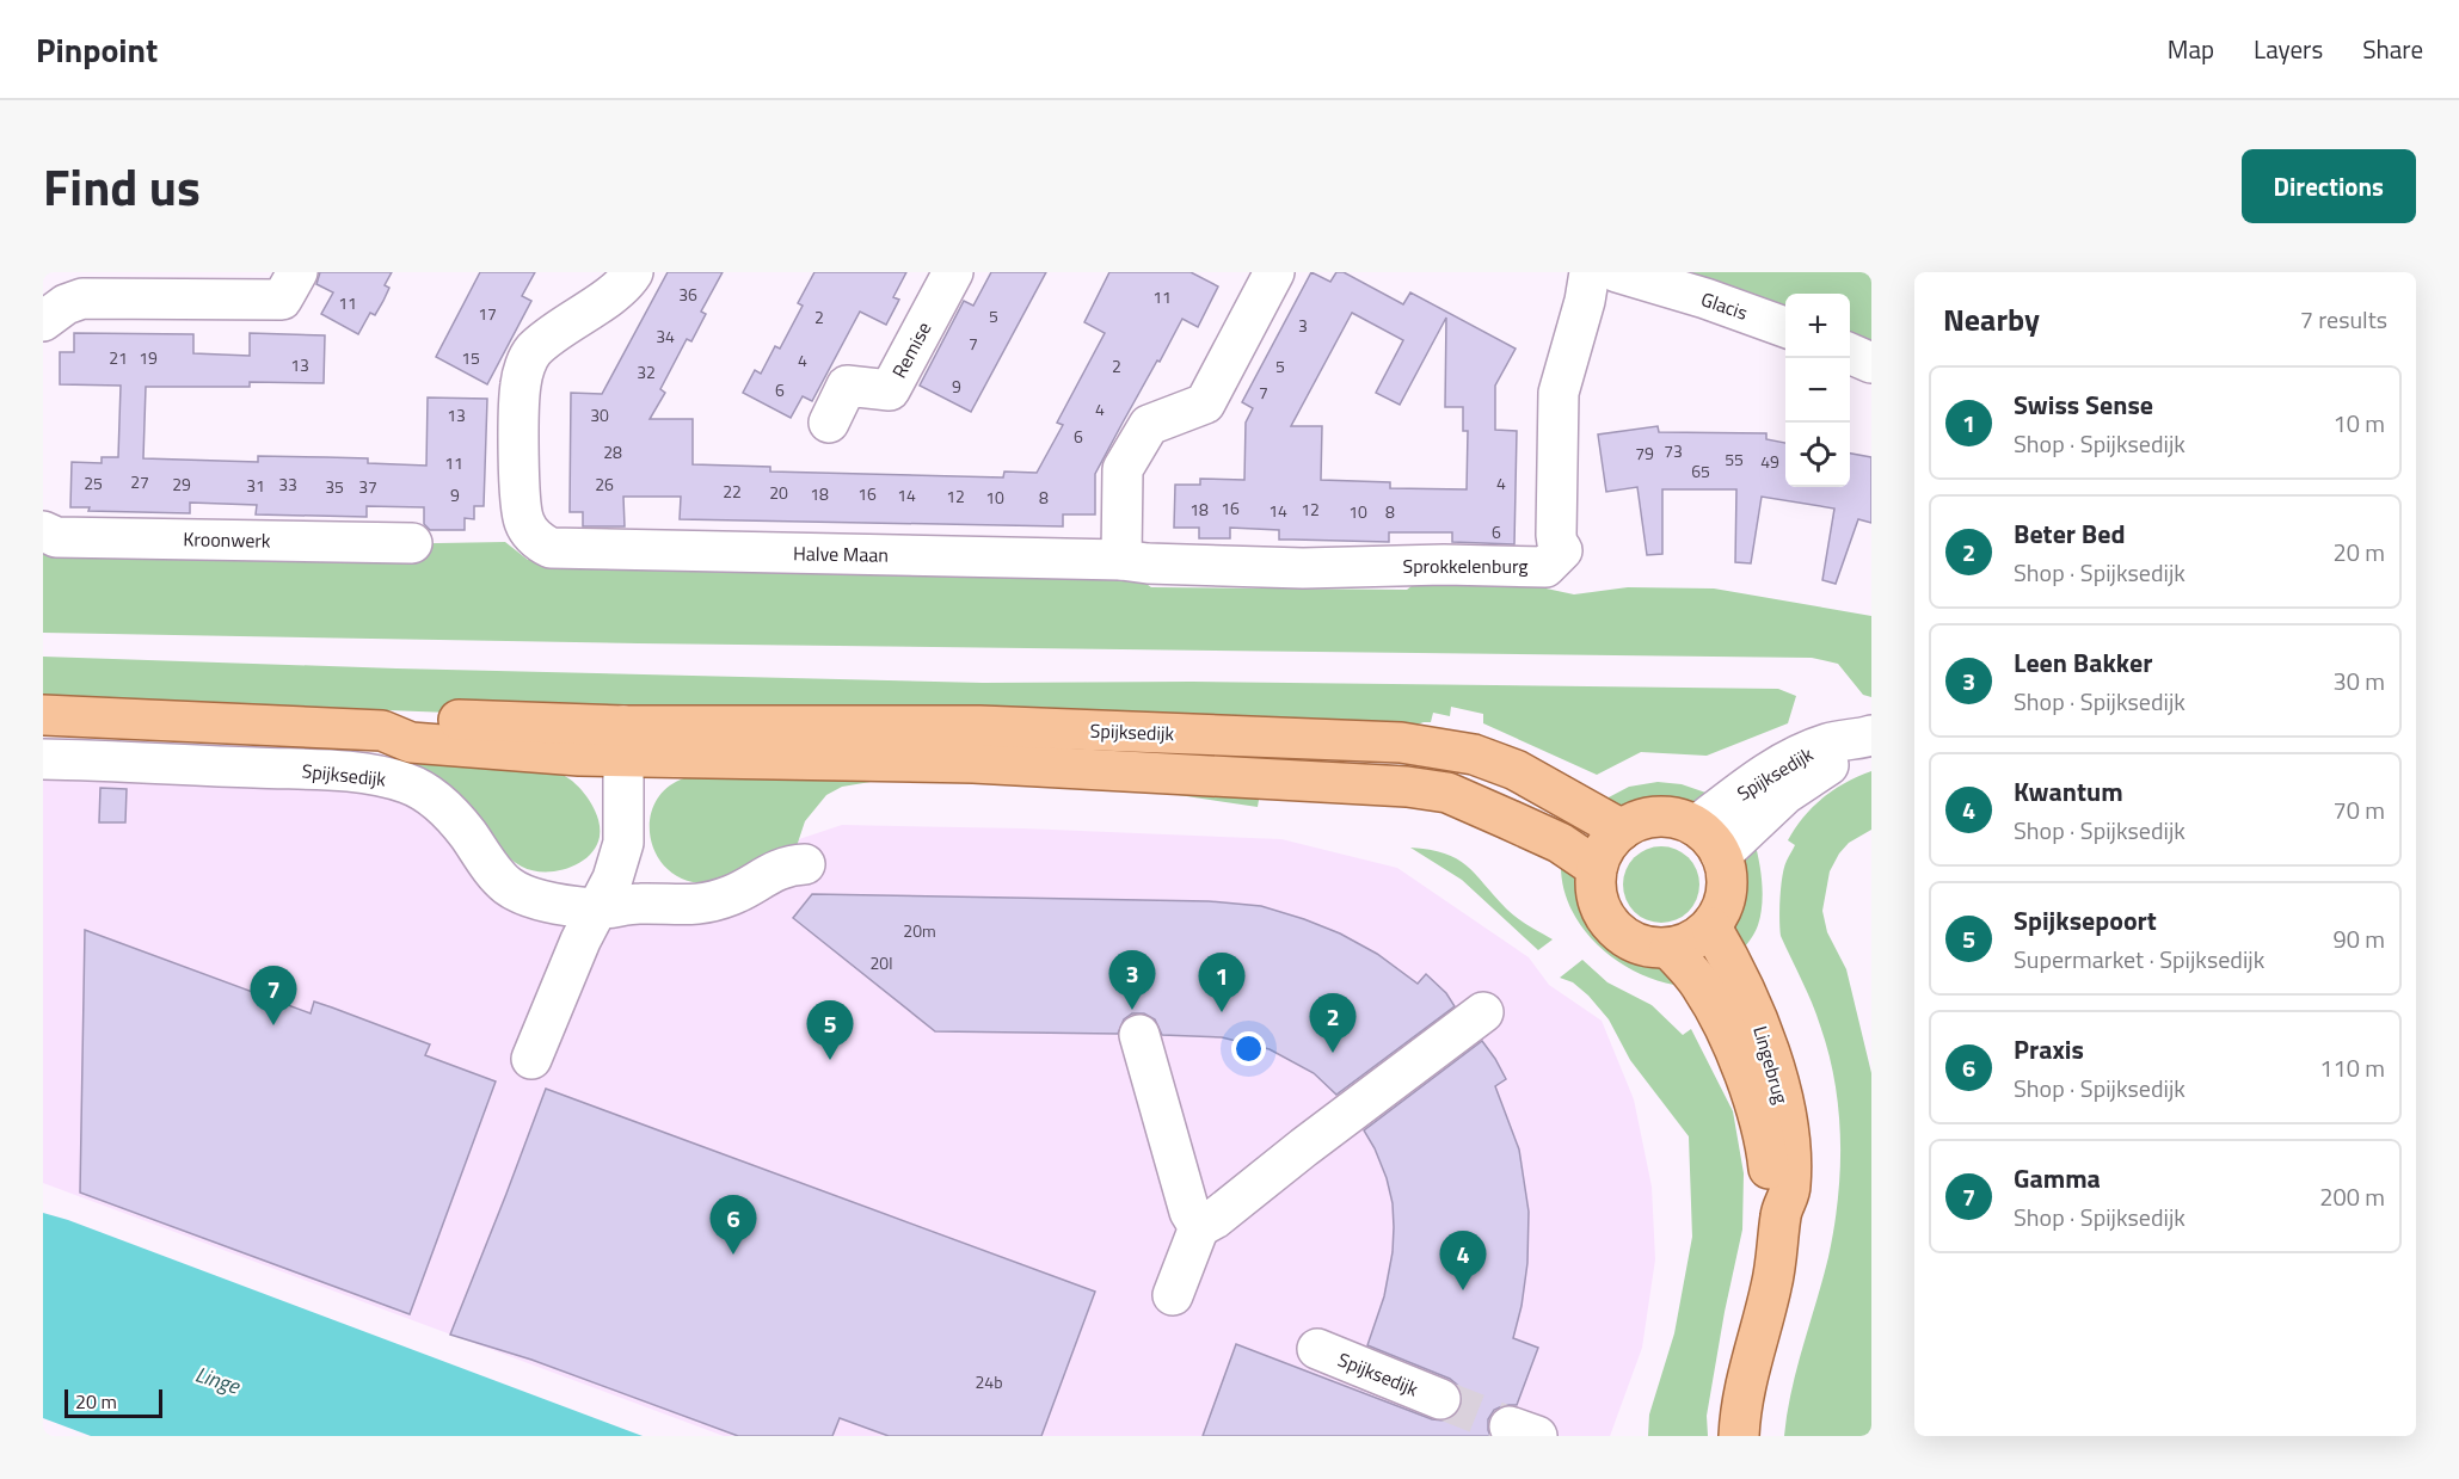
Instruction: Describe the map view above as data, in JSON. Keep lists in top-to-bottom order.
{
  "streets": {
    "main road": ["Spijksedijk", "Lingebrug"],
    "street": [
      "Glacis",
      "Remise",
      "Kroonwerk",
      "Halve Maan",
      "Sprokkelenburg"
    ]
  },
  "crossings": [
    ["Halve Maan", "Sprokkelenburg"],
    ["Spijksedijk", "Lingebrug"]
  ],
  "water": ["Linge"],
  "house_numbers": [
    "36",
    "11",
    "11",
    "17",
    "5",
    "2",
    "3",
    "34",
    "7",
    "21",
    "19",
    "15",
    "4",
    "13",
    "2",
    "5",
    "32",
    "9",
    "6",
    "7",
    "4",
    "13",
    "30",
    "6",
    "73",
    "28",
    "79",
    "55",
    "49",
    "11",
    "65",
    "27",
    "25",
    "4",
    "29",
    "33",
    "26",
    "31",
    "35",
    "37",
    "22",
    "20",
    "18",
    "16",
    "9",
    "14",
    "12",
    "10",
    "8",
    "16",
    "18",
    "12",
    "14",
    "10",
    "8",
    "6",
    "20m",
    "20l",
    "24b"
  ],
  "scale_bar": "20 m",
  "page": {
    "header": "Pinpoint",
    "nav": ["Map", "Layers", "Share"],
    "title": "Find us",
    "buttons": "Directions",
    "heading": ["Nearby", "7 results"],
    "map_buttons": ["+", "−"],
    "list": [
      {
        "mark": "1",
        "name": "Swiss Sense",
        "note": "Shop · Spijksedijk",
        "value": "10 m"
      },
      {
        "mark": "2",
        "name": "Beter Bed",
        "note": "Shop · Spijksedijk",
        "value": "20 m"
      },
      {
        "mark": "3",
        "name": "Leen Bakker",
        "note": "Shop · Spijksedijk",
        "value": "30 m"
      },
      {
        "mark": "4",
        "name": "Kwantum",
        "note": "Shop · Spijksedijk",
        "value": "70 m"
      },
      {
        "mark": "5",
        "name": "Spijksepoort",
        "note": "Supermarket · Spijksedijk",
        "value": "90 m"
      },
      {
        "mark": "6",
        "name": "Praxis",
        "note": "Shop · Spijksedijk",
        "value": "110 m"
      },
      {
        "mark": "7",
        "name": "Gamma",
        "note": "Shop · Spijksedijk",
        "value": "200 m"
      }
    ],
    "pins": [
      "3",
      "1",
      "7",
      "2",
      "5",
      "6",
      "4"
    ],
    "scale": "20 m"
  }
}
